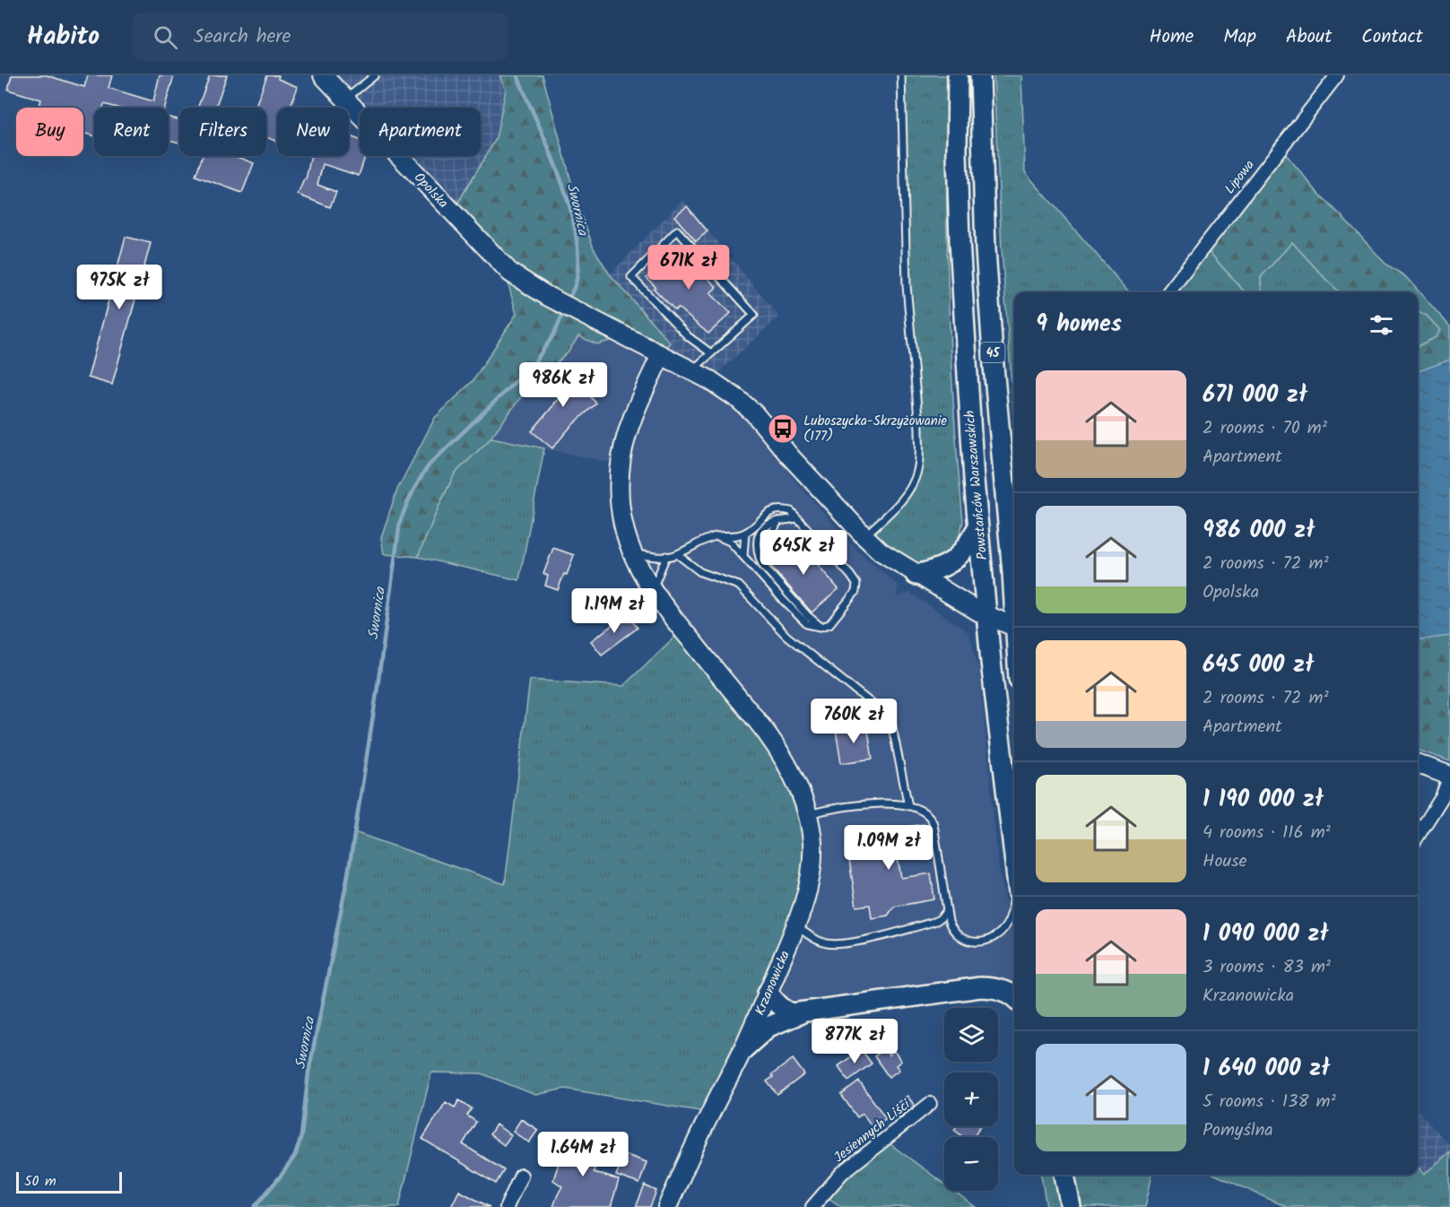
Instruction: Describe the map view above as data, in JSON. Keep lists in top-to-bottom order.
{
  "streets": {
    "main road": ["45", "Powstańców Warszawskich"],
    "street": [
      "Lipowa",
      "Opolska",
      "Krzanowicka",
      "Jesiennych Liści"
    ]
  },
  "crossings": [
    ["Opolska", "Powstańców Warszawskich"],
    ["Opolska", "Krzanowicka"]
  ],
  "water": ["Swornica"],
  "places": {
    "bus stop": ["Luboszycka-Skrzyżowanie (177)"]
  },
  "scale_bar": "50 m",
  "page": {
    "header": "Habito",
    "search": "Search here",
    "nav": [
      "Home",
      "Map",
      "About",
      "Contact"
    ],
    "chip": [
      "Buy",
      "Rent",
      "Filters",
      "New",
      "Apartment"
    ],
    "price": [
      "671K zł",
      "975K zł",
      "986K zł",
      "645K zł",
      "1.19M zł",
      "760K zł",
      "1.09M zł",
      "877K zł",
      "1.64M zł"
    ],
    "heading": "9 homes",
    "list": [
      {
        "name": "671 000 zł",
        "note": "2 rooms · 70 m² · Apartment"
      },
      {
        "name": "986 000 zł",
        "note": "2 rooms · 72 m² · Opolska"
      },
      {
        "name": "645 000 zł",
        "note": "2 rooms · 72 m² · Apartment"
      },
      {
        "name": "1 190 000 zł",
        "note": "4 rooms · 116 m² · House"
      },
      {
        "name": "1 090 000 zł",
        "note": "3 rooms · 83 m² · Krzanowicka"
      },
      {
        "name": "1 640 000 zł",
        "note": "5 rooms · 138 m² · Pomyślna"
      }
    ],
    "map_buttons": ["+", "−"],
    "scale": "50 m"
  }
}
